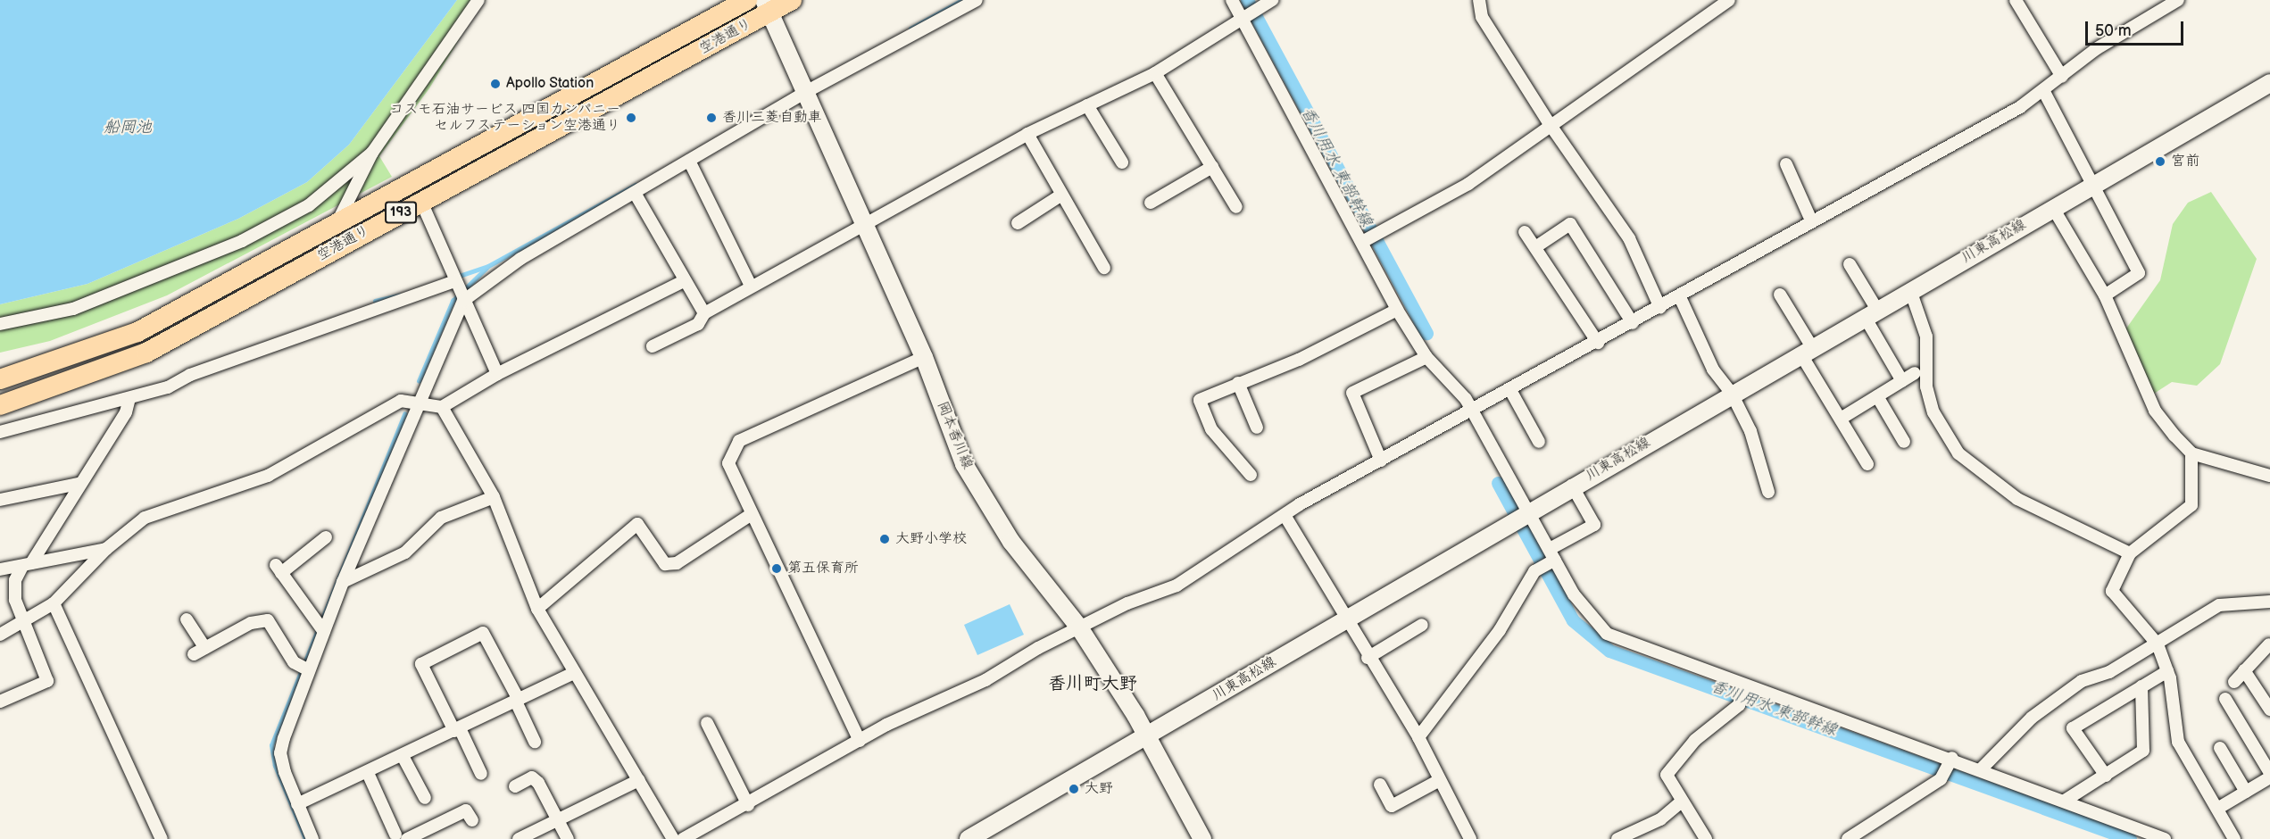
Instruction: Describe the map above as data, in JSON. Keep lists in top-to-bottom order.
{
  "streets": {
    "highway": ["空港通り", "193"],
    "main road": ["川東高松線", "岡本香川線"]
  },
  "crossings": [
    ["空港通り", "岡本香川線"],
    ["川東高松線", "岡本香川線"]
  ],
  "districts": ["香川町大野"],
  "water": ["船岡池", "香川用水 東部幹線"],
  "places": [
    "Apollo Station",
    "コスモ石油サービス 四国カンパニー セルフステーション空港通り",
    "香川三菱自動車",
    "宮前",
    "大野小学校",
    "第五保育所",
    "大野"
  ],
  "scale_bar": "50 m"
}
